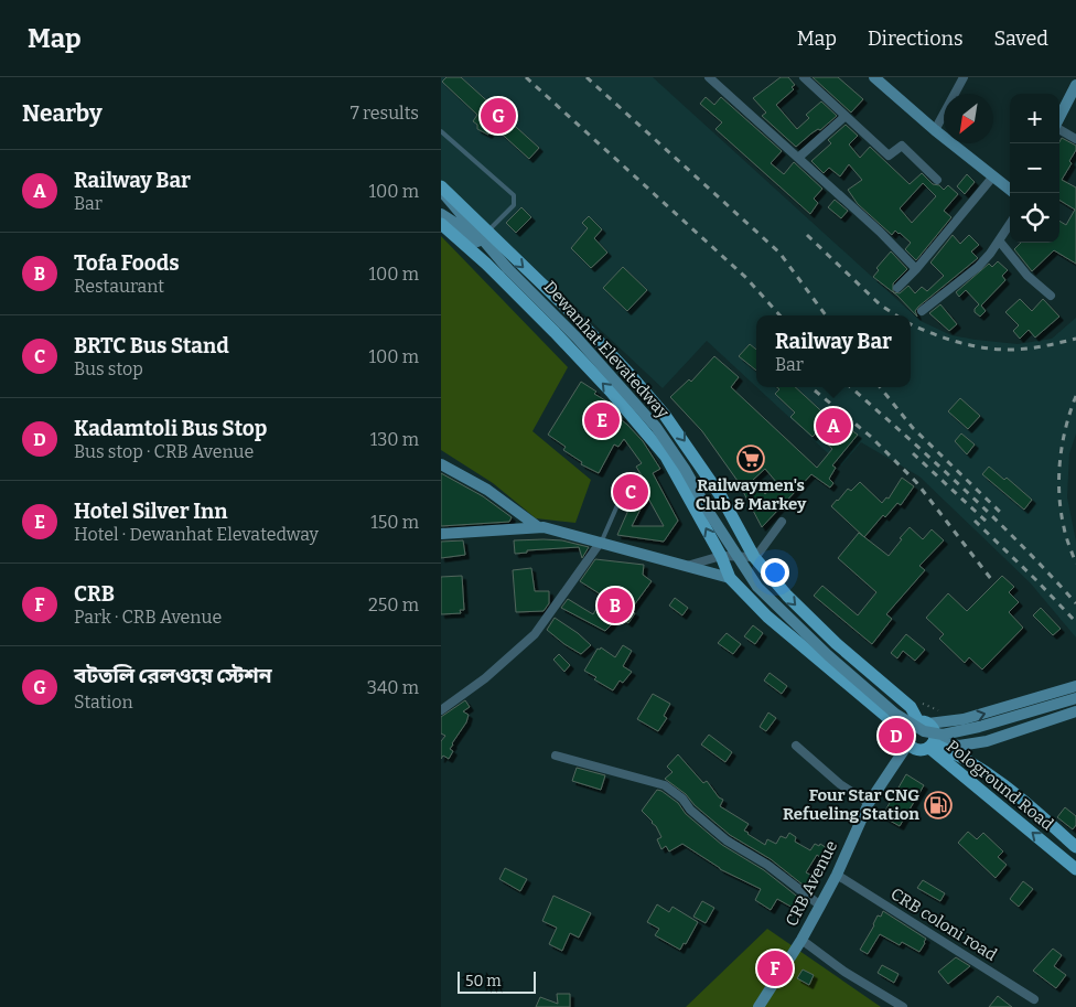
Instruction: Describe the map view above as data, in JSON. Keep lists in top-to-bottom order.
{
  "streets": {
    "main road": ["Dewanhat Elevatedway", "Pologround Road", "CRB Avenue"],
    "street": ["CRB coloni road"]
  },
  "crossings": [
    ["Pologround Road", "CRB Avenue"],
    ["CRB Avenue", "CRB coloni road"]
  ],
  "places": {
    "supermarket": ["Railwaymen's Club & Markey"],
    "fuel station": ["Four Star CNG Refueling Station"]
  },
  "scale_bar": "50 m",
  "north": "bottom left",
  "page": {
    "header": "Map",
    "nav": ["Map", "Directions", "Saved"],
    "heading": ["Nearby", "7 results"],
    "map_buttons": ["+", "−"],
    "pins": [
      "G",
      "E",
      "A",
      "C",
      "B",
      "D",
      "F"
    ],
    "list": [
      {
        "mark": "A",
        "name": "Railway Bar",
        "note": "Bar",
        "value": "100 m"
      },
      {
        "mark": "B",
        "name": "Tofa Foods",
        "note": "Restaurant",
        "value": "100 m"
      },
      {
        "mark": "C",
        "name": "BRTC Bus Stand",
        "note": "Bus stop",
        "value": "100 m"
      },
      {
        "mark": "D",
        "name": "Kadamtoli Bus Stop",
        "note": "Bus stop · CRB Avenue",
        "value": "130 m"
      },
      {
        "mark": "E",
        "name": "Hotel Silver Inn",
        "note": "Hotel · Dewanhat Elevatedway",
        "value": "150 m"
      },
      {
        "mark": "F",
        "name": "CRB",
        "note": "Park · CRB Avenue",
        "value": "250 m"
      },
      {
        "mark": "G",
        "name": "বটতলি রেলওয়ে স্টেশন",
        "note": "Station",
        "value": "340 m"
      }
    ],
    "popup": ["Railway Bar", "Bar"],
    "scale": "50 m"
  }
}
